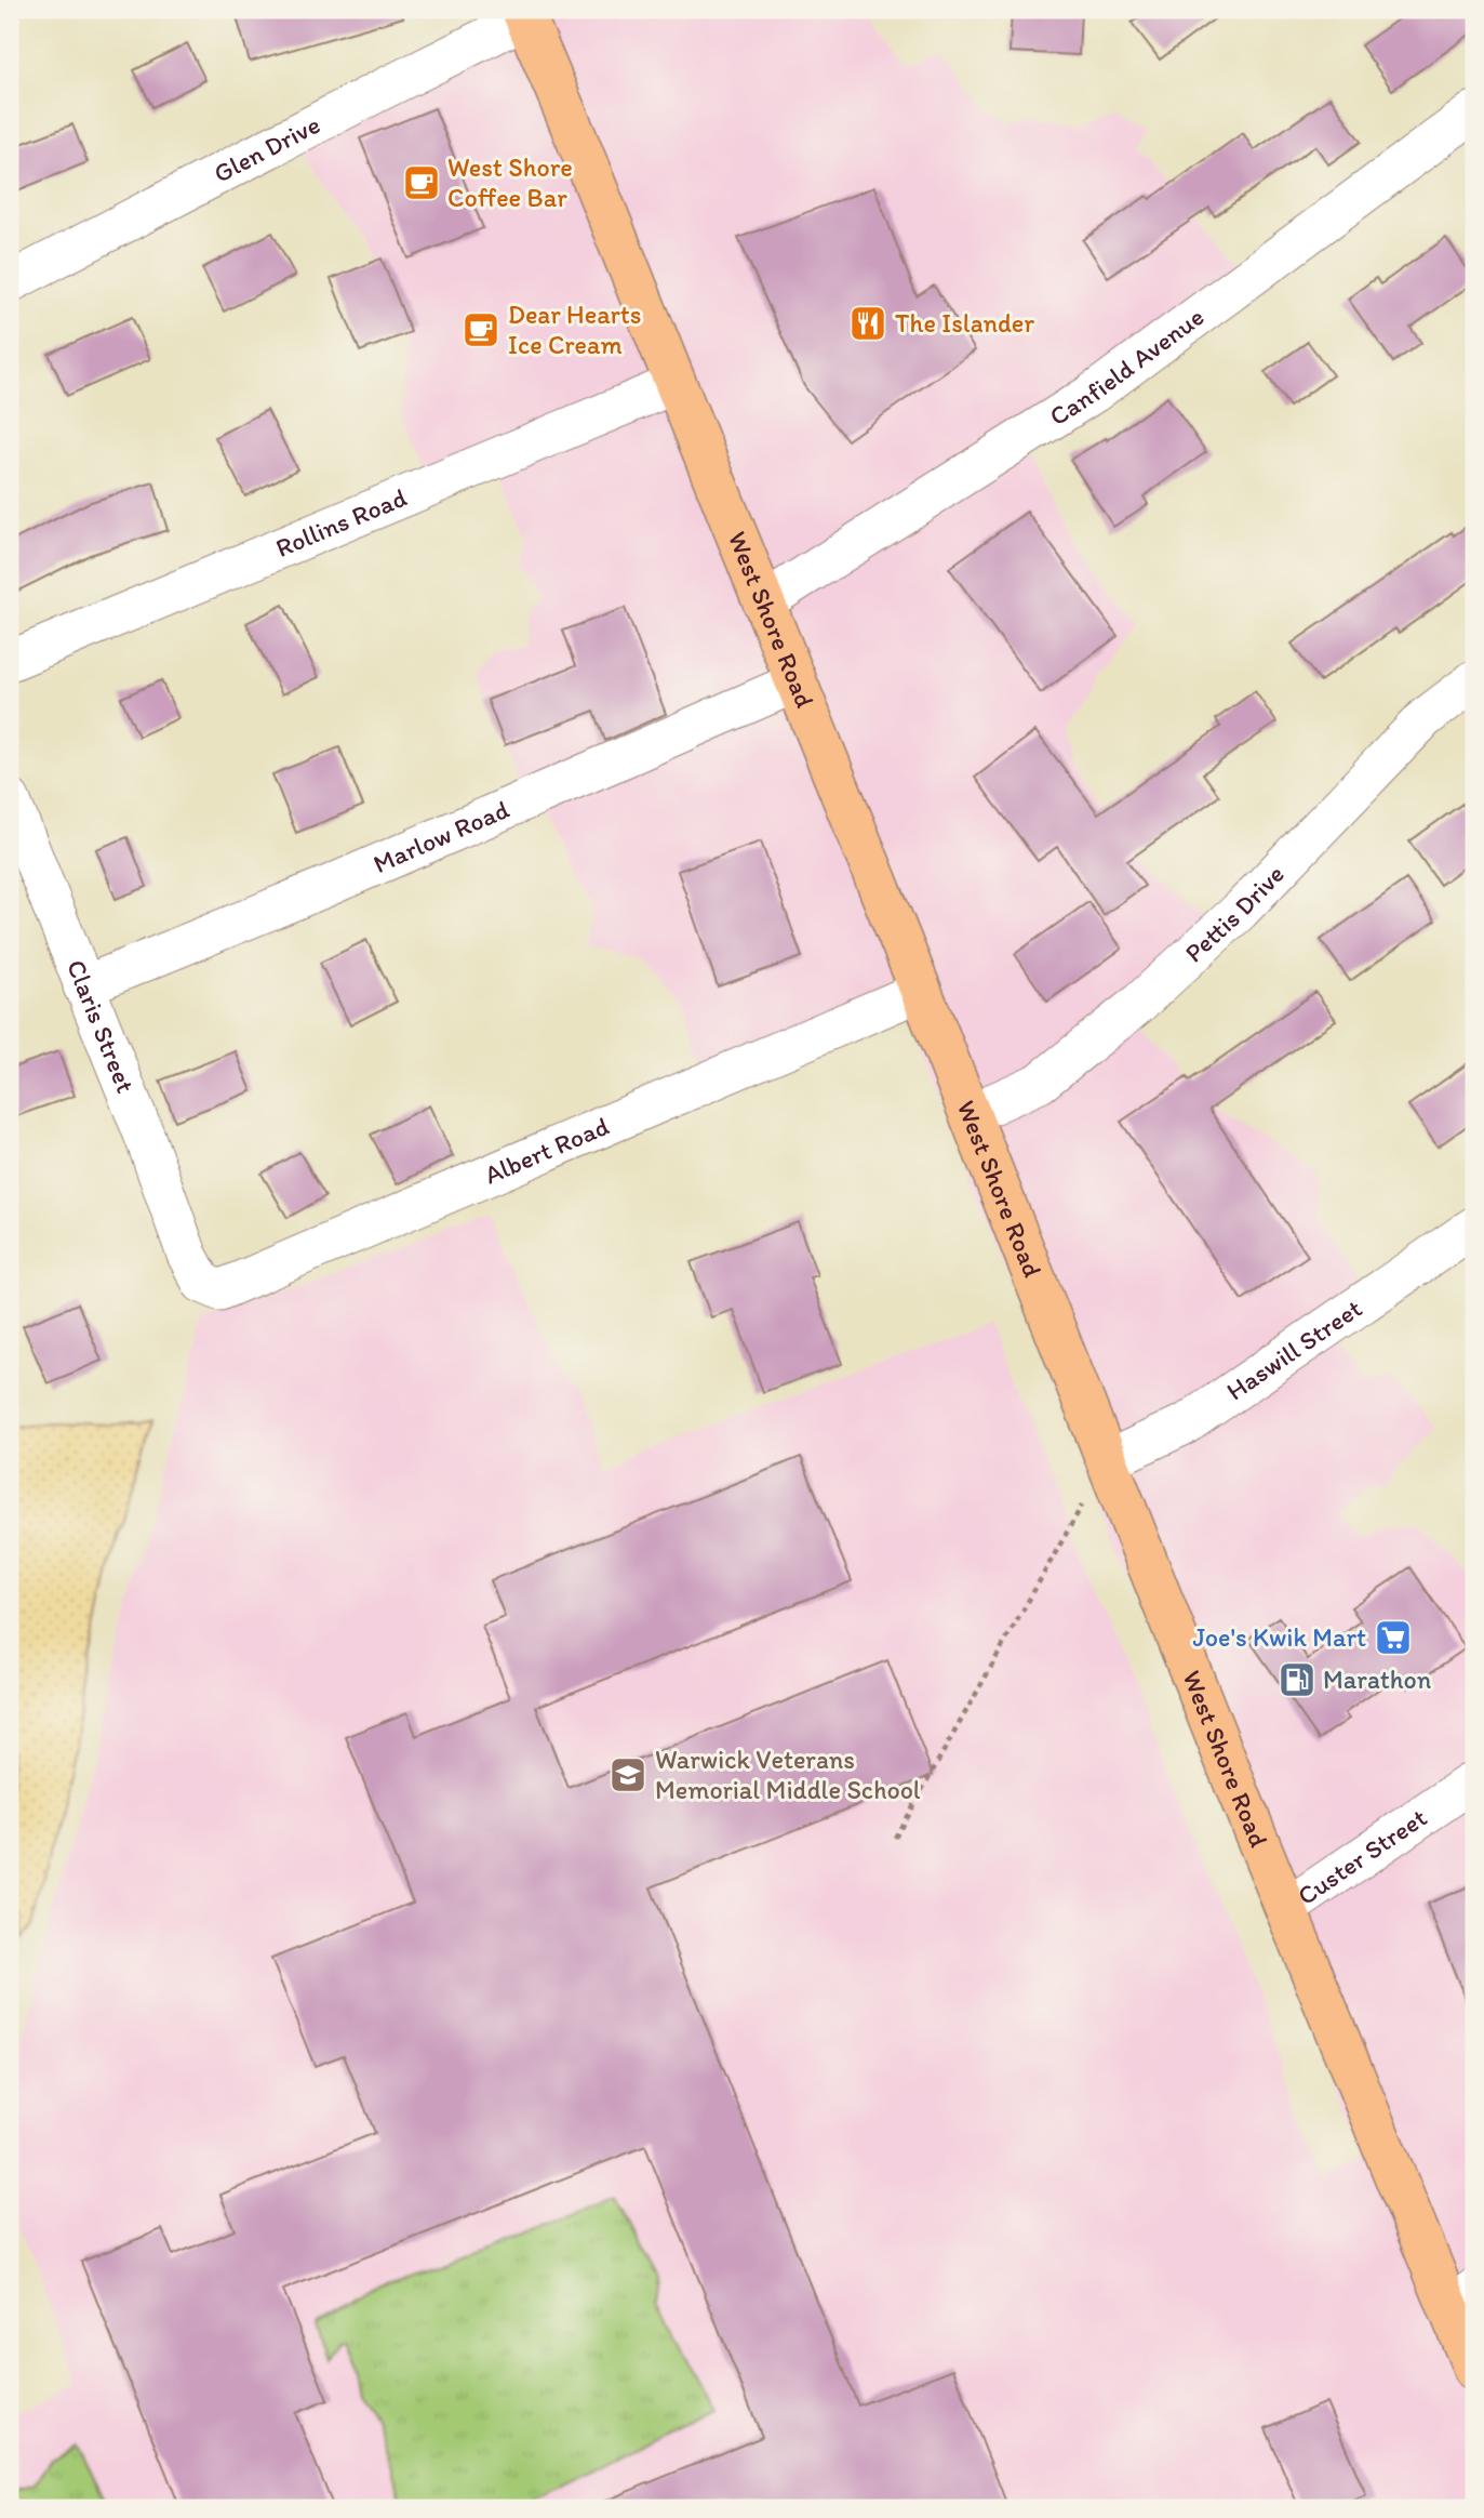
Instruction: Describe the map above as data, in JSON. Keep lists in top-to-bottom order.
{
  "streets": {
    "main road": ["West Shore Road"],
    "street": [
      "Glen Drive",
      "Canfield Avenue",
      "Rollins Road",
      "Marlow Road",
      "Pettis Drive",
      "Claris Street",
      "Albert Road",
      "Haswill Street",
      "Custer Street"
    ]
  },
  "crossings": [
    ["Glen Drive", "West Shore Road"],
    ["Canfield Avenue", "West Shore Road"],
    ["Rollins Road", "West Shore Road"],
    ["West Shore Road", "Marlow Road"],
    ["West Shore Road", "Pettis Drive"],
    ["West Shore Road", "Albert Road"],
    ["West Shore Road", "Haswill Street"],
    ["West Shore Road", "Custer Street"],
    ["Marlow Road", "Claris Street"],
    ["Claris Street", "Albert Road"]
  ],
  "places": {
    "cafe": ["West Shore Coffee Bar", "Dear Hearts Ice Cream"],
    "restaurant": ["The Islander"],
    "supermarket": ["Joe's Kwik Mart"],
    "fuel station": ["Marathon"],
    "school or university": ["Warwick Veterans Memorial Middle School"]
  }
}
